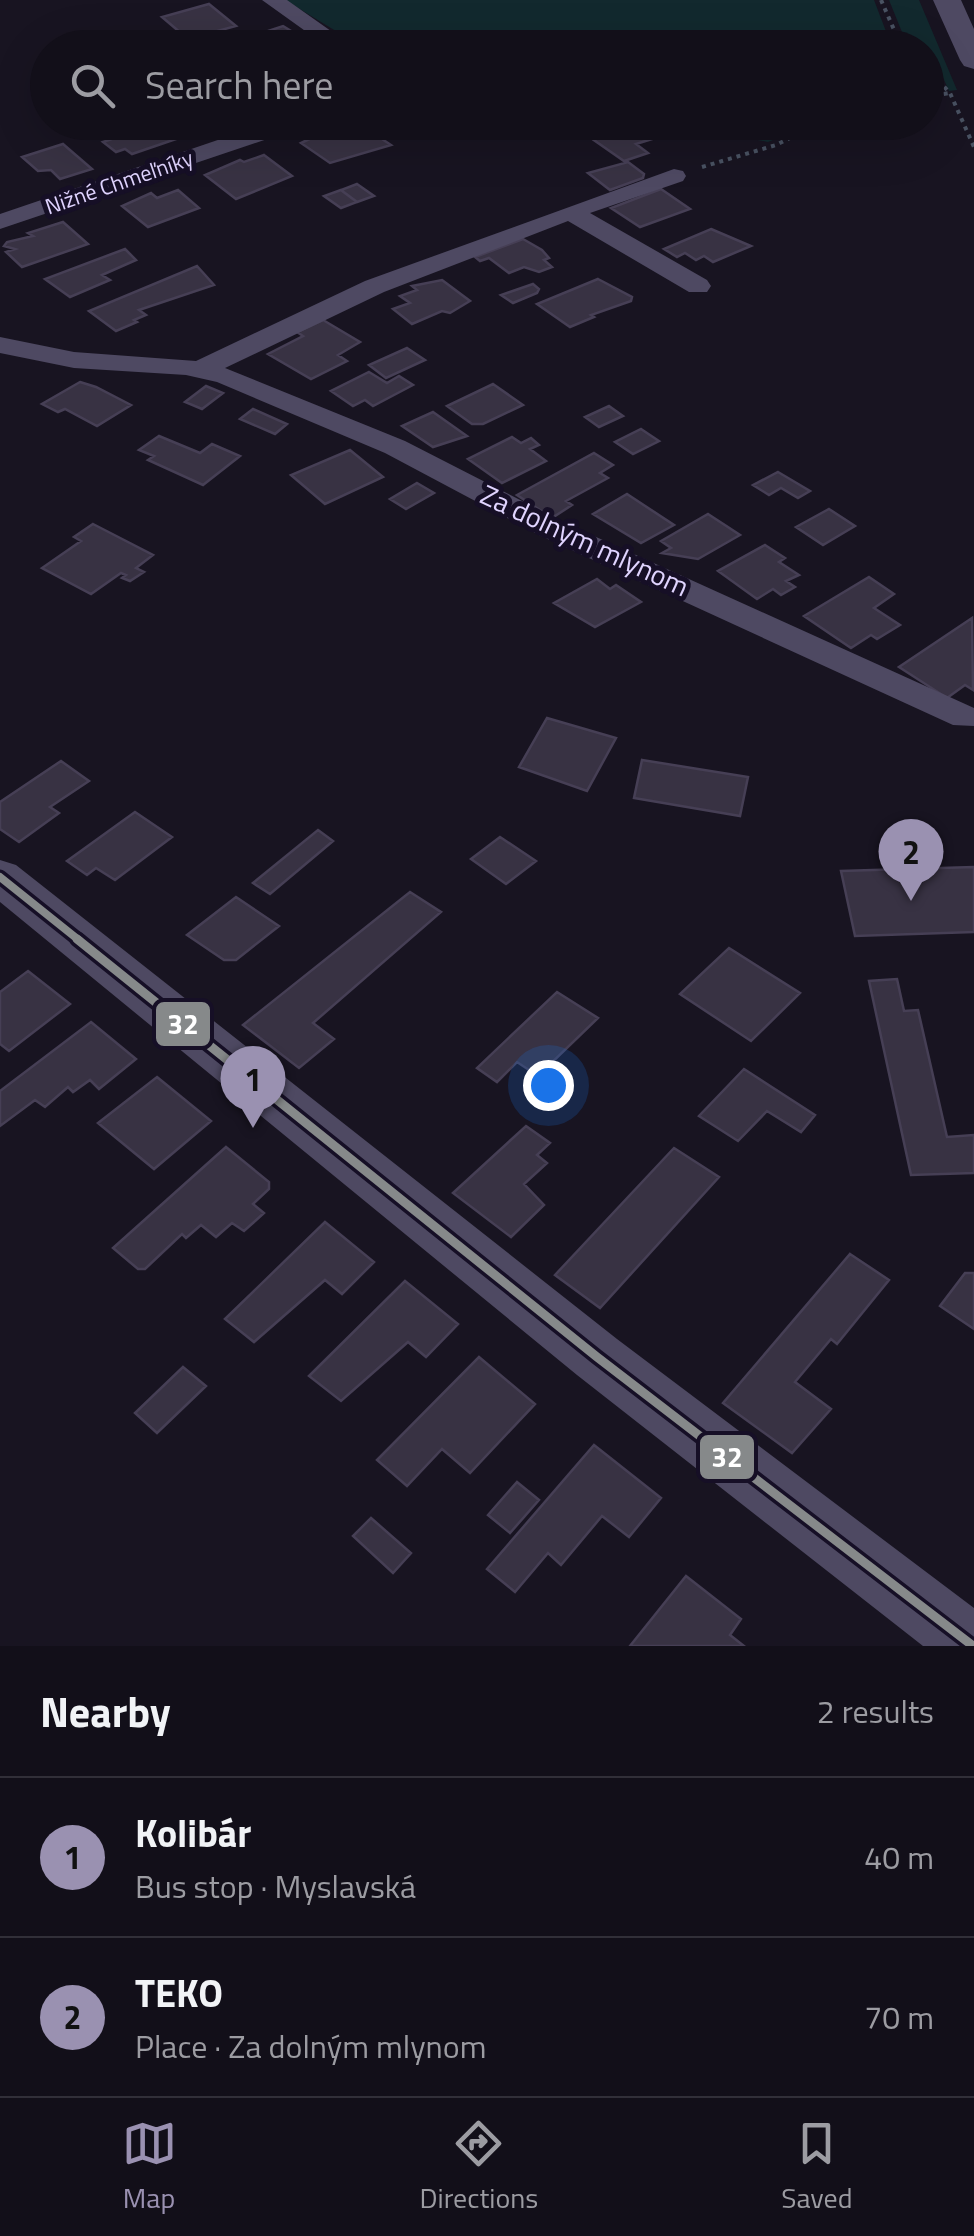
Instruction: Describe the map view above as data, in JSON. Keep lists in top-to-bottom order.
{
  "streets": {
    "street": ["Nižné Chmeľníky", "Za dolným mlynom"]
  },
  "lines": ["transit line 32"],
  "page": {
    "search": "Search here",
    "pins": ["2", "1"],
    "heading": ["Nearby", "2 results"],
    "list": [
      {
        "mark": "1",
        "name": "Kolibár",
        "note": "Bus stop · Myslavská",
        "value": "40 m"
      },
      {
        "mark": "2",
        "name": "TEKO",
        "note": "Place · Za dolným mlynom",
        "value": "70 m"
      }
    ],
    "nav": ["Map", "Directions", "Saved"]
  }
}
